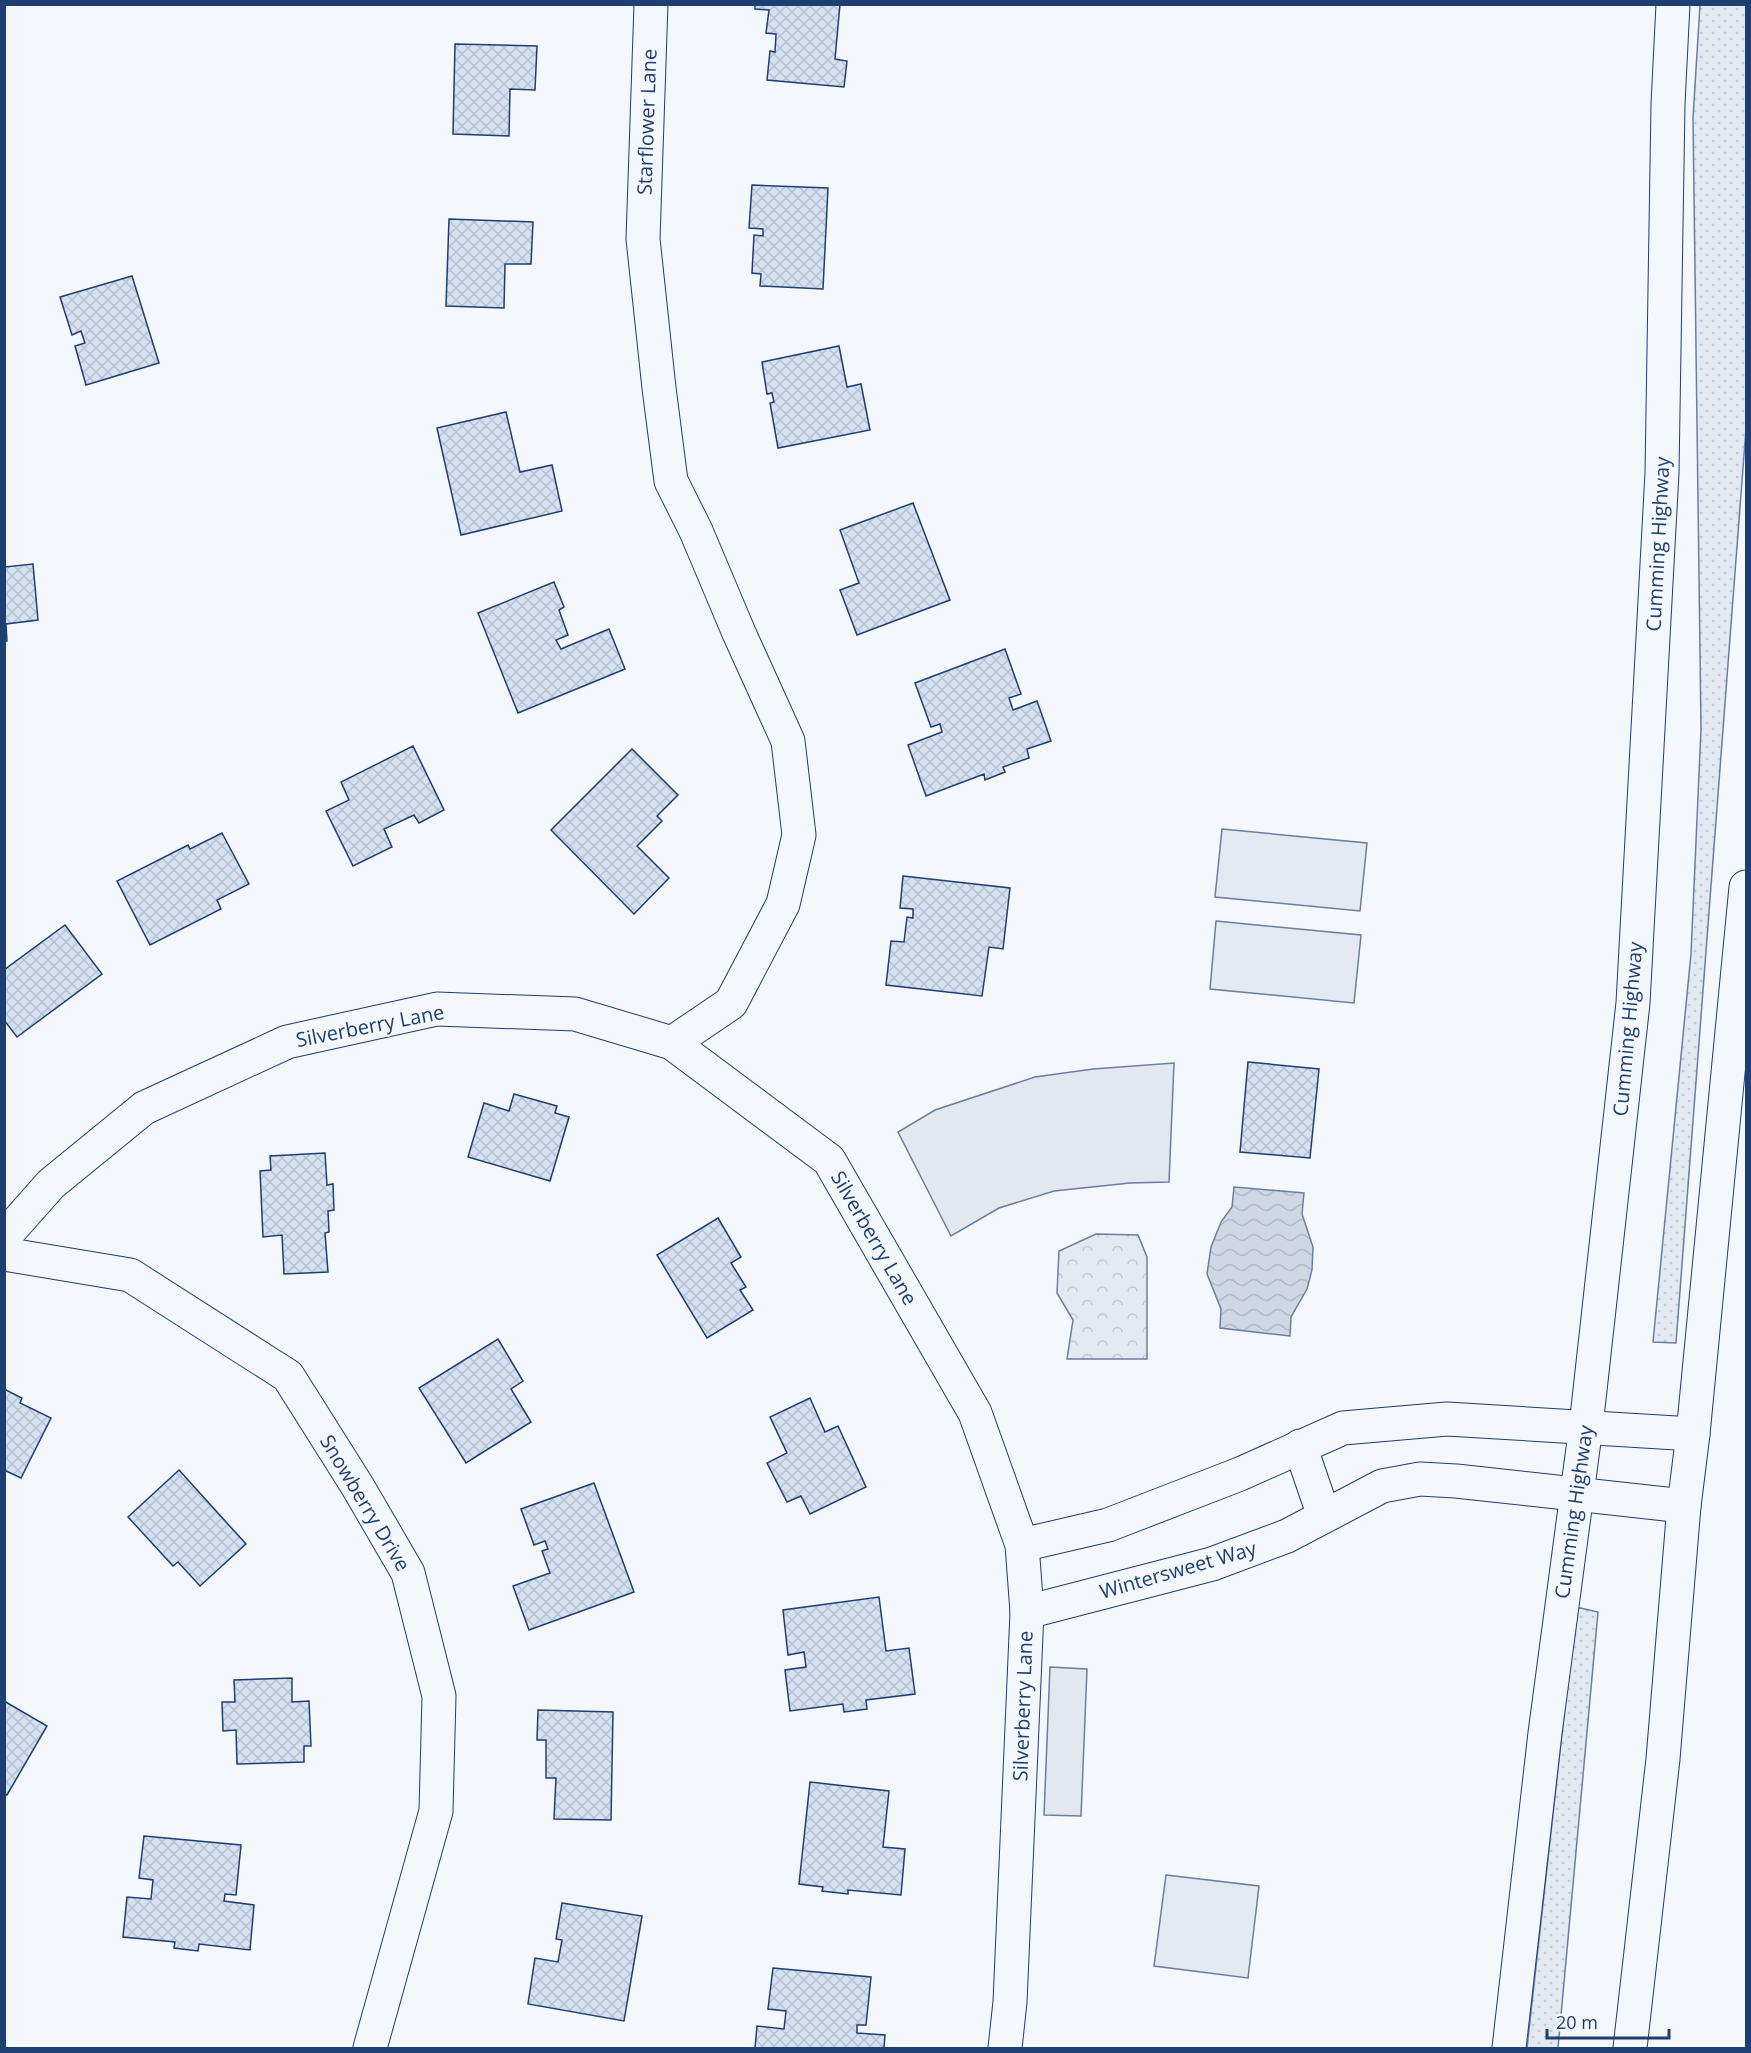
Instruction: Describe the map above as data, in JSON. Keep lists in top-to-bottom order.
{
  "streets": {
    "main road": [
      "Starflower Lane",
      "Cumming Highway",
      "Silverberry Lane",
      "Snowberry Drive",
      "Wintersweet Way"
    ]
  },
  "crossings": [
    ["Starflower Lane", "Silverberry Lane"],
    ["Cumming Highway", "Wintersweet Way"],
    ["Silverberry Lane", "Wintersweet Way"]
  ],
  "scale_bar": "20 m"
}
